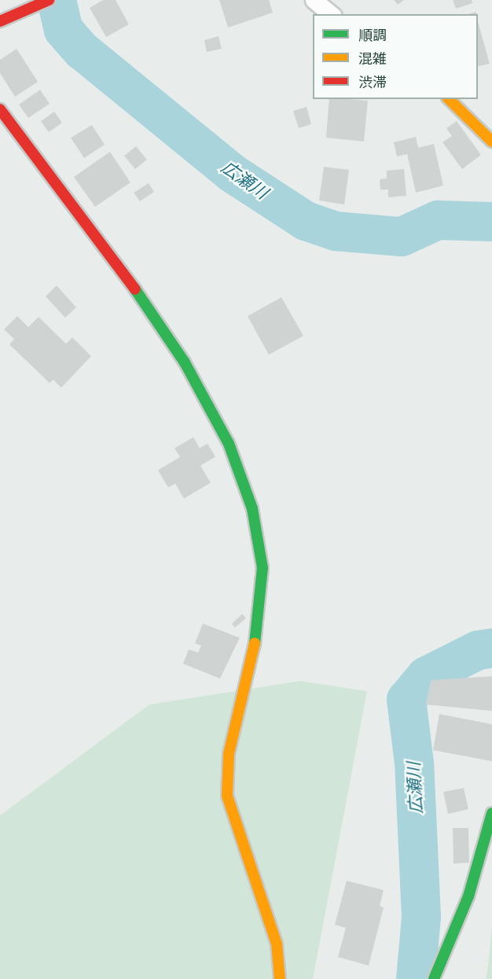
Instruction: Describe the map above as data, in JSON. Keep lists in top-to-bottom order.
{
  "water": ["広瀬川"],
  "legend": ["順調", "混雑", "渋滞"]
}
